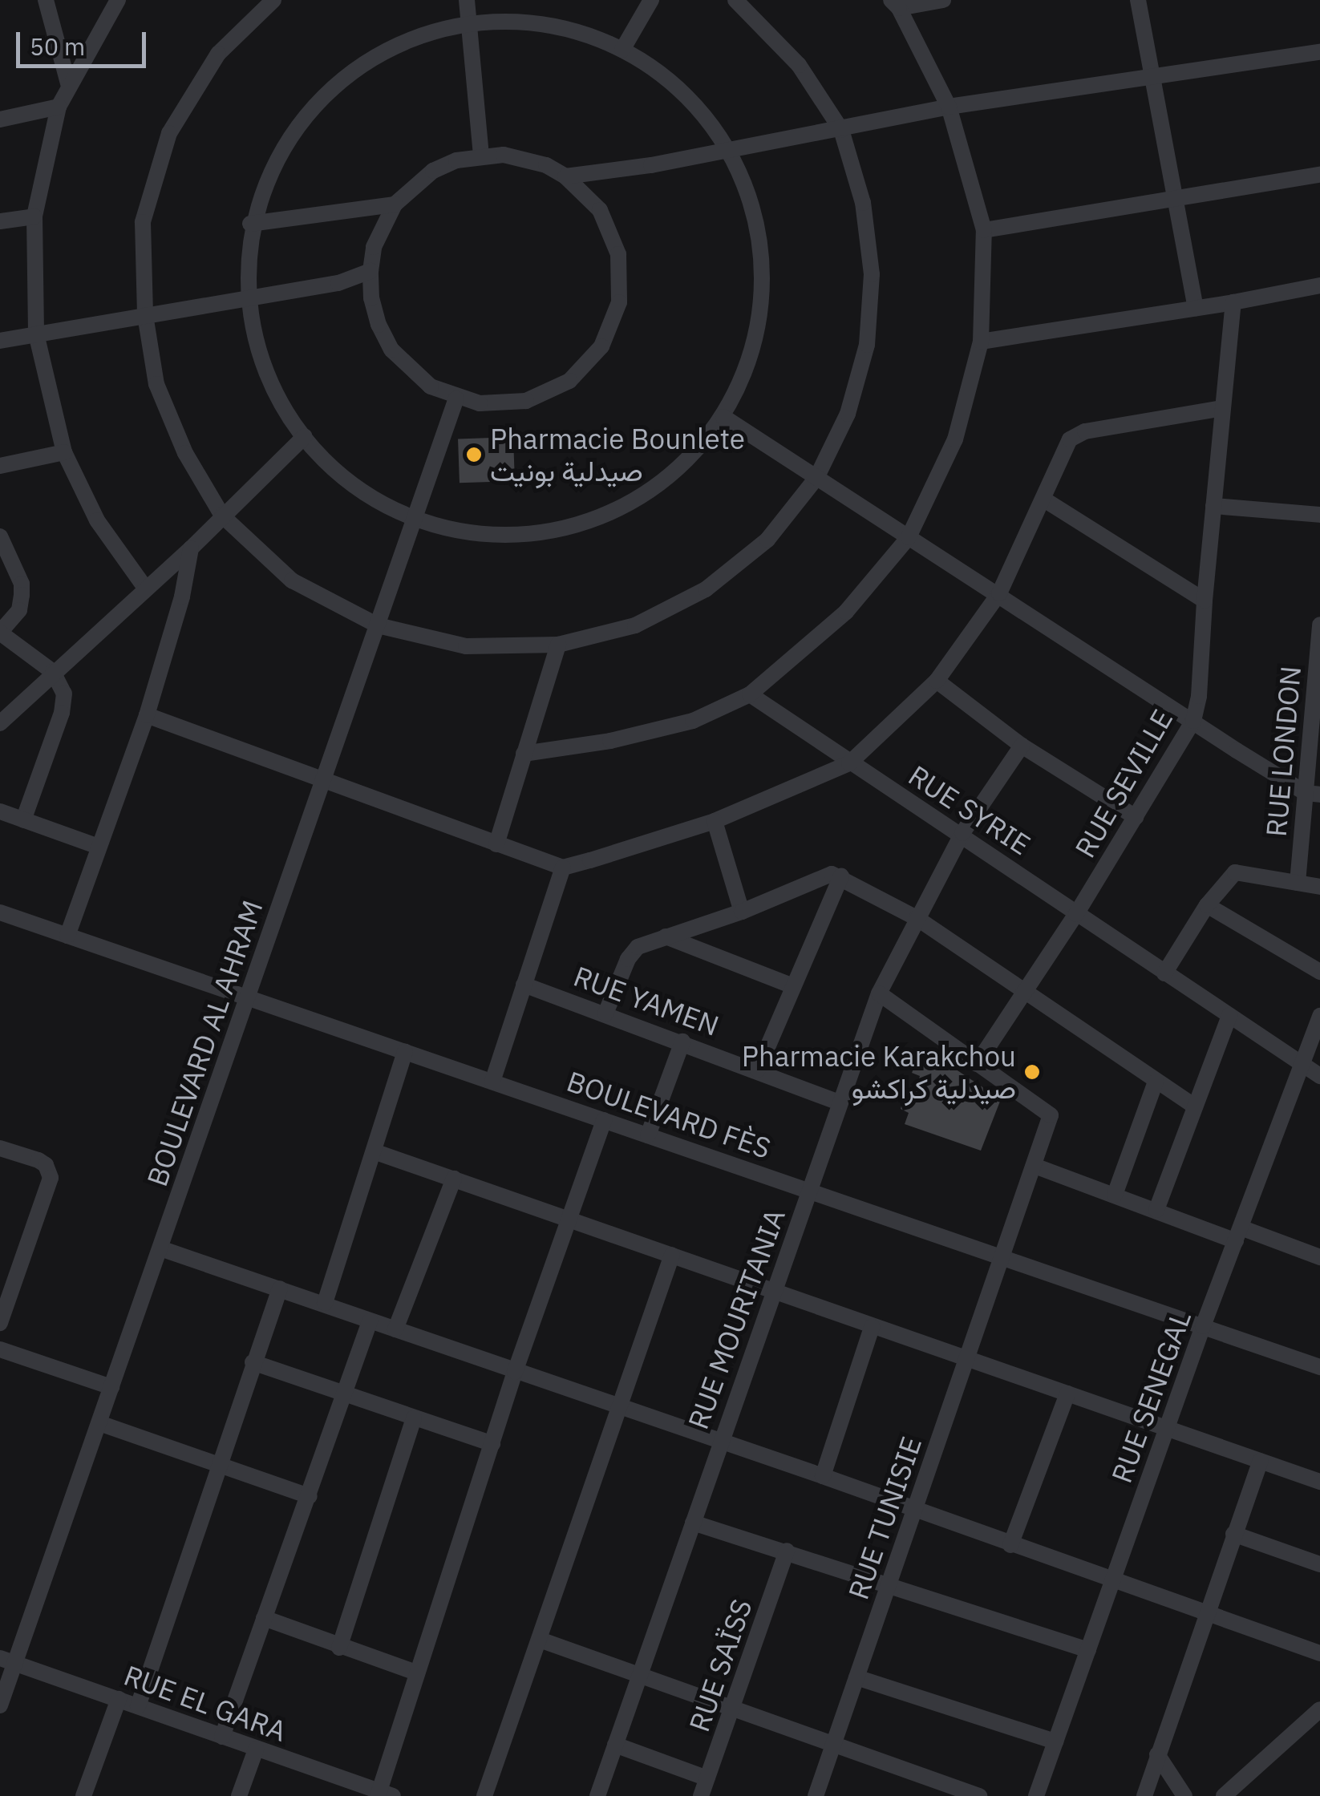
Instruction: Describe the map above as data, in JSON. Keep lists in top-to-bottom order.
{
  "streets": {
    "street": [
      "RUE LONDON",
      "RUE SEVILLE",
      "RUE SYRIE",
      "RUE YAMEN",
      "BOULEVARD AL AHRAM",
      "BOULEVARD FÈS",
      "RUE MOURITANIA",
      "RUE SENEGAL",
      "RUE TUNISIE",
      "RUE SAÏSS",
      "RUE EL GARA"
    ]
  },
  "crossings": [
    ["RUE SEVILLE", "RUE SYRIE"],
    ["RUE SEVILLE", "RUE TUNISIE"],
    ["RUE SYRIE", "RUE MOURITANIA"],
    ["RUE SYRIE", "RUE SENEGAL"],
    ["RUE YAMEN", "RUE MOURITANIA"],
    ["BOULEVARD AL AHRAM", "BOULEVARD FÈS"],
    ["BOULEVARD AL AHRAM", "RUE EL GARA"],
    ["BOULEVARD FÈS", "RUE MOURITANIA"],
    ["BOULEVARD FÈS", "RUE SENEGAL"],
    ["BOULEVARD FÈS", "RUE TUNISIE"]
  ],
  "places": ["Pharmacie Bounlete صيدلية بونيت", "Pharmacie Karakchou صيدلية كراكشو"],
  "scale_bar": "50 m"
}
